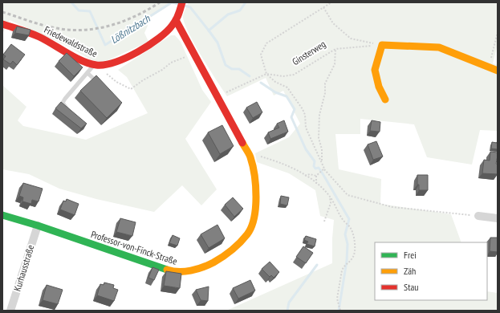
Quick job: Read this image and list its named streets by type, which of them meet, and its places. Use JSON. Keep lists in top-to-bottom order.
{
  "streets": {
    "street": ["Friedewaldstraße", "Professor-von-Finck-Straße", "Kurhausstraße"],
    "path": ["Ginsterweg"]
  },
  "crossings": [
    ["Friedewaldstraße", "Professor-von-Finck-Straße"],
    ["Professor-von-Finck-Straße", "Kurhausstraße"]
  ],
  "water": ["Lößnitzbach"],
  "legend": ["Frei", "Zäh", "Stau"]
}
